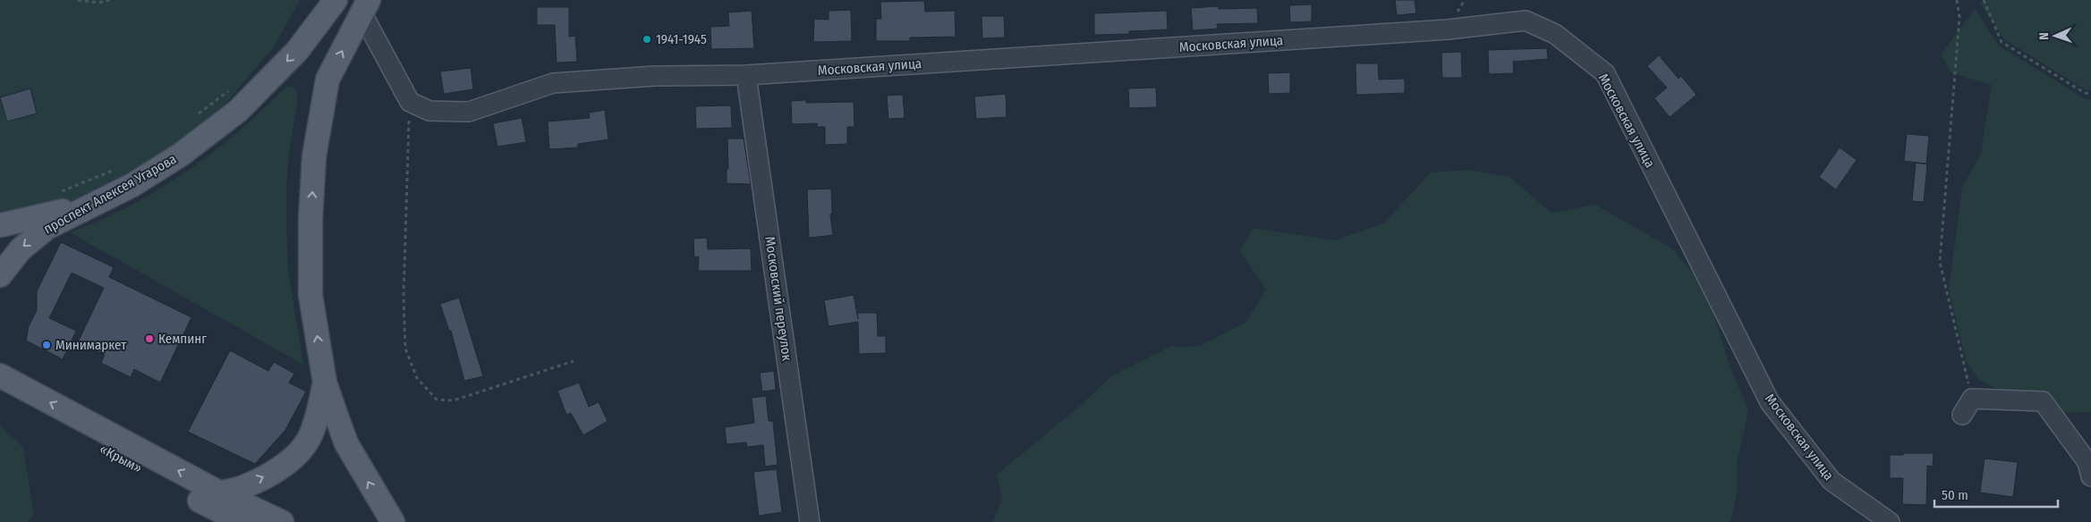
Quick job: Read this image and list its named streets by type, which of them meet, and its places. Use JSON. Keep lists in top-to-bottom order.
{
  "streets": {
    "main road": ["проспект Алексея Угарова", "«Крым»"],
    "street": ["Московская улица", "Московский переулок"]
  },
  "crossings": [
    ["Московская улица", "Московский переулок"]
  ],
  "one_way": ["проспект Алексея Угарова"],
  "places": ["1941-1945", "Кемпинг", "Минимаркет"],
  "scale_bar": "50 m",
  "north": "left"
}
